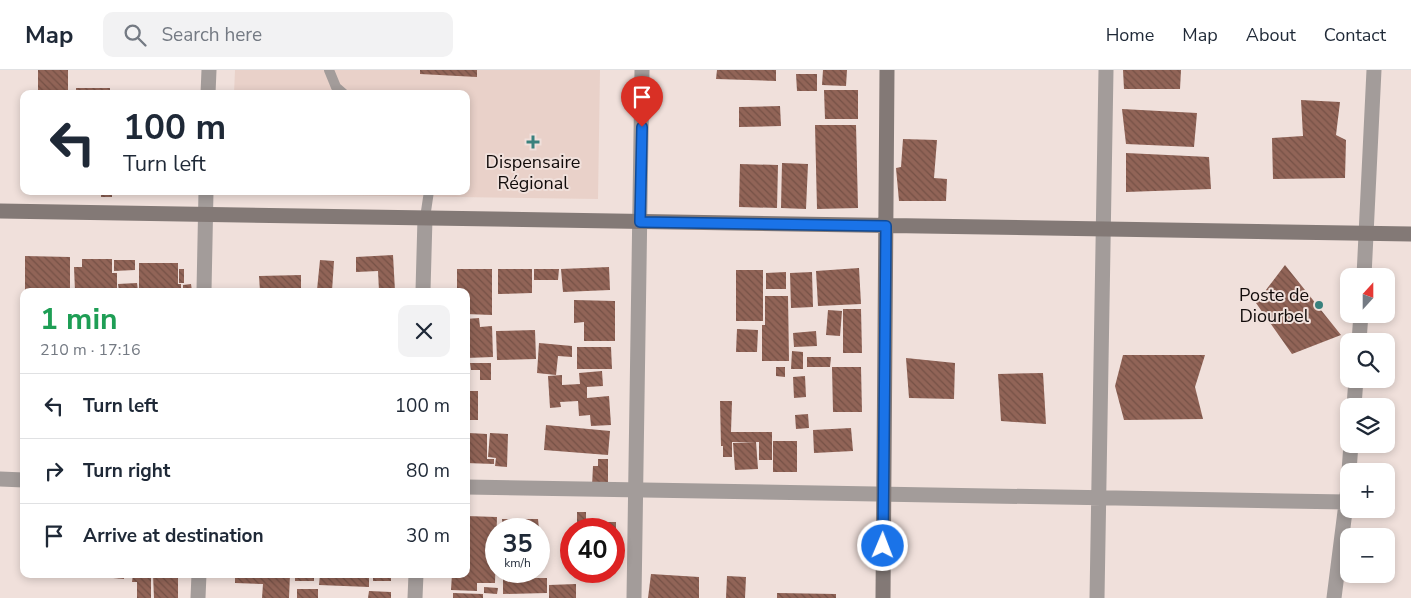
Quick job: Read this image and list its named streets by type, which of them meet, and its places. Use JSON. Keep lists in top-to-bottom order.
{
  "places": {
    "health": ["Dispensaire Régional"],
    "other": ["Poste de Diourbel"]
  },
  "north": "top",
  "page": {
    "header": "Map",
    "search": "Search here",
    "nav": [
      "Home",
      "Map",
      "About",
      "Contact"
    ],
    "turn": ["100 m", "Turn left"],
    "map_buttons": ["+", "−"],
    "heading": ["1 min", "210 m · 17:16"],
    "list": [
      {
        "name": "Turn left",
        "value": "100 m"
      },
      {
        "name": "Turn right",
        "value": "80 m"
      },
      {
        "name": "Arrive at destination",
        "value": "30 m"
      }
    ],
    "speed": "35 km/h",
    "limit": "40"
  }
}
